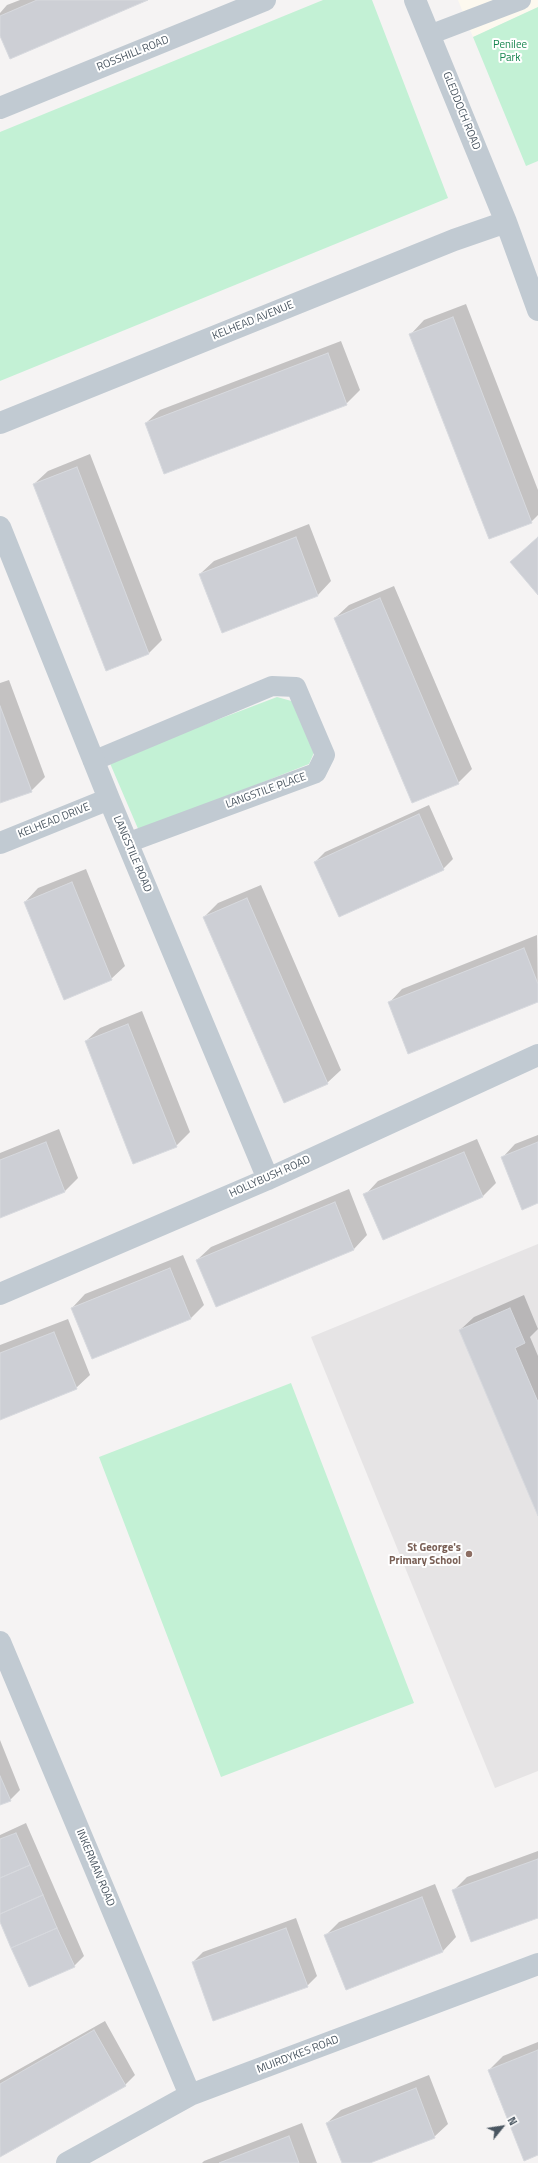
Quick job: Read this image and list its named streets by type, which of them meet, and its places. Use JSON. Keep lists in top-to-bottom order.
{
  "streets": {
    "street": [
      "ROSSHILL ROAD",
      "GLEDDOCH ROAD",
      "KELHEAD AVENUE",
      "KELHEAD DRIVE",
      "LANGSTILE ROAD",
      "HOLLYBUSH ROAD",
      "INKERMAN ROAD",
      "MUIRDYKES ROAD"
    ],
    "lane": ["LANGSTILE PLACE"]
  },
  "crossings": [
    ["GLEDDOCH ROAD", "KELHEAD AVENUE"],
    ["LANGSTILE PLACE", "LANGSTILE ROAD"],
    ["KELHEAD DRIVE", "LANGSTILE ROAD"],
    ["LANGSTILE ROAD", "HOLLYBUSH ROAD"],
    ["INKERMAN ROAD", "MUIRDYKES ROAD"]
  ],
  "parks": ["Penilee Park"],
  "places": ["St George's Primary School"],
  "north": "top right"
}
